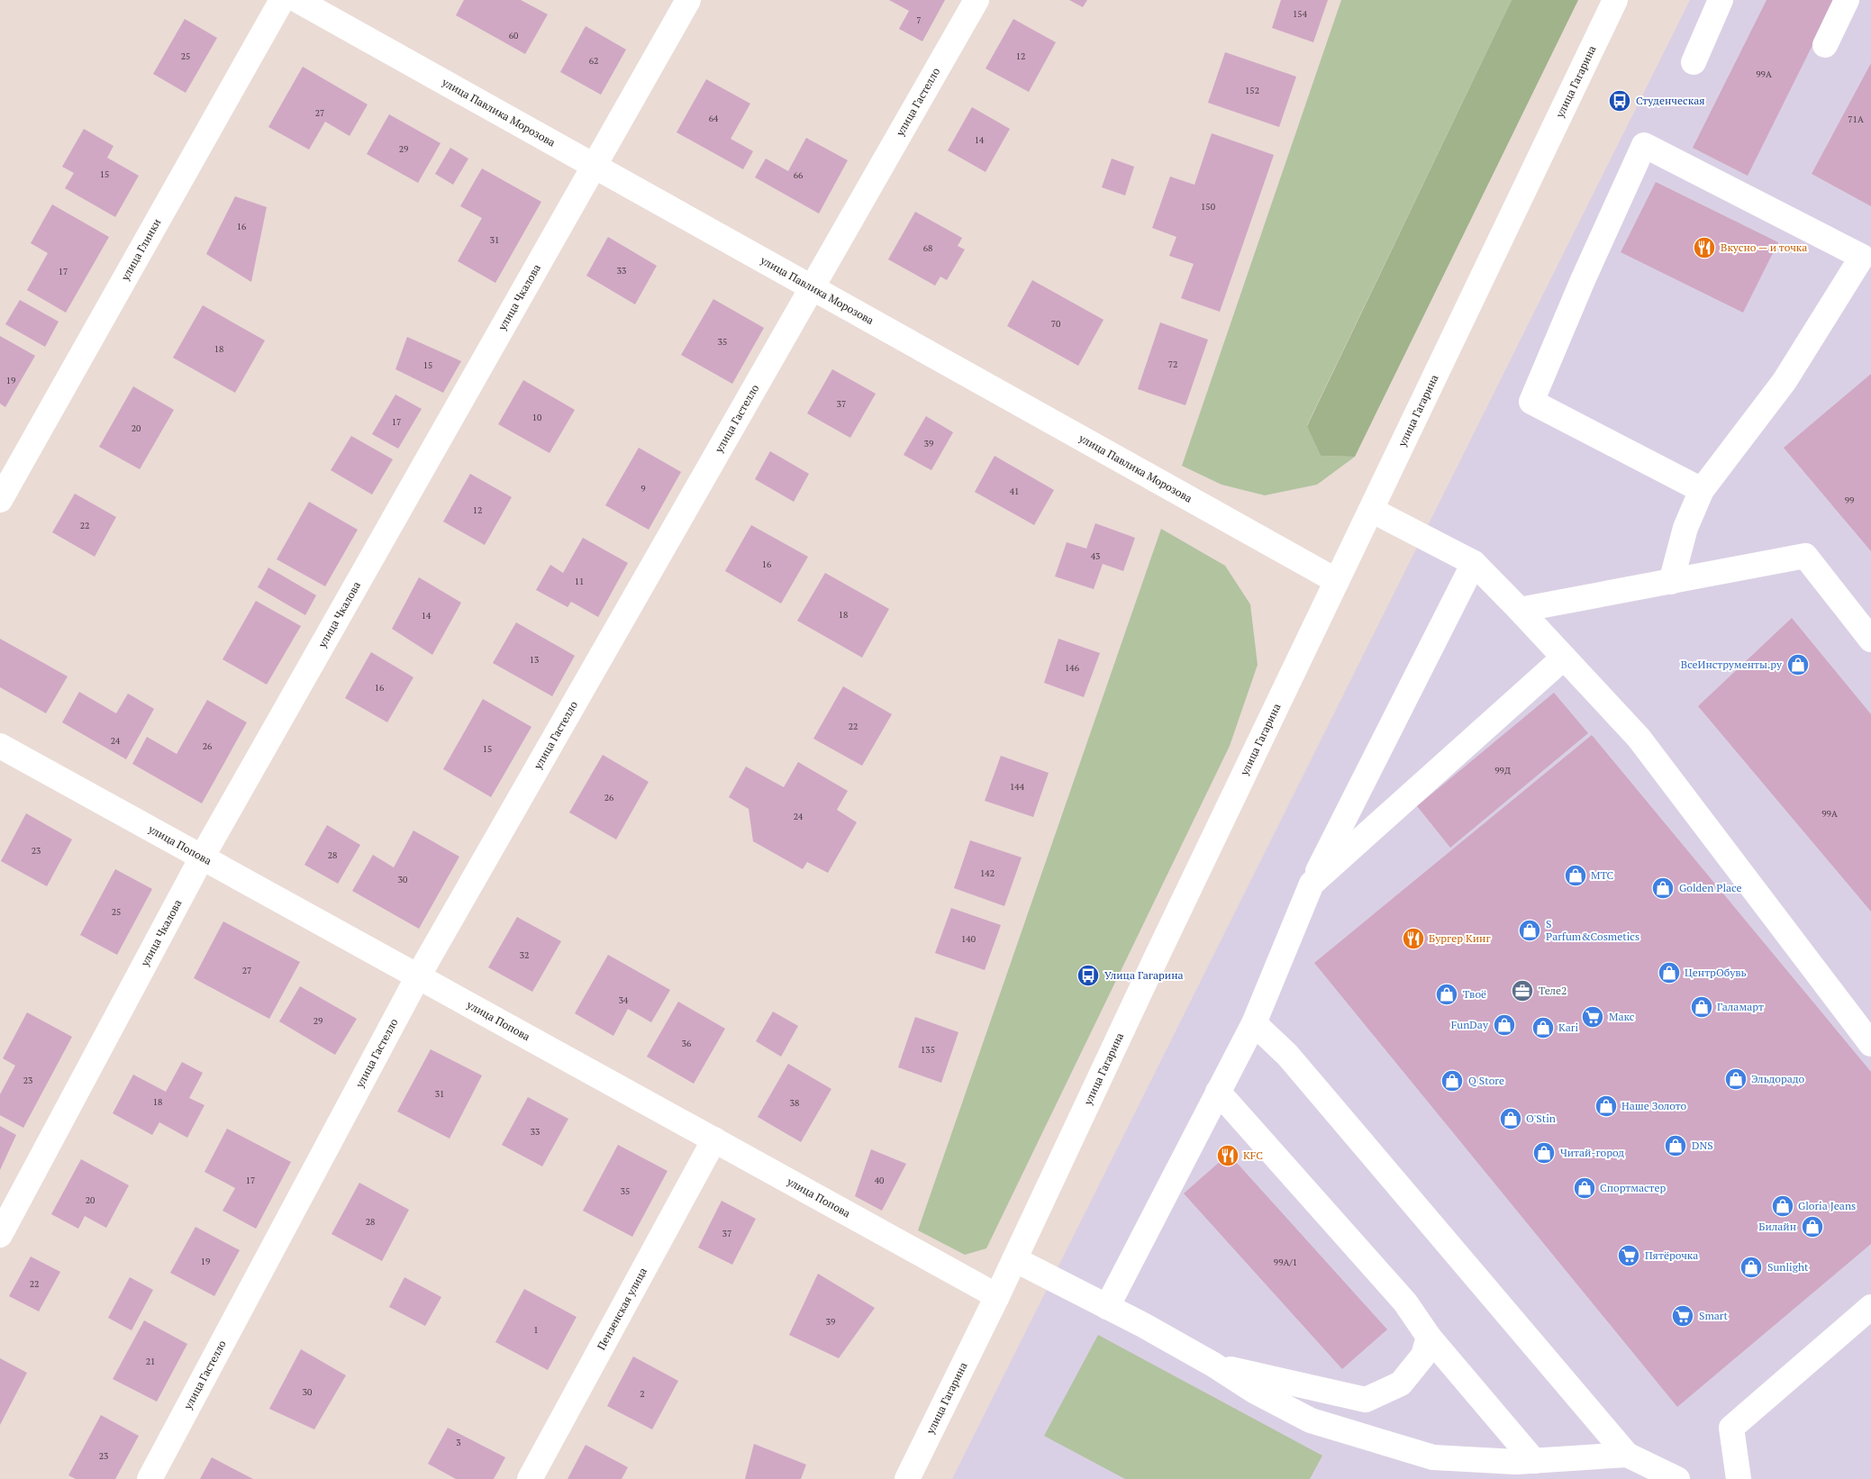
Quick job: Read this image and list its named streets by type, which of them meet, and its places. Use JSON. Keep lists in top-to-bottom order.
{
  "streets": {
    "street": [
      "улица Гагарина",
      "улица Гастелло",
      "улица Павлика Морозова",
      "улица Глинки",
      "улица Чкалова",
      "улица Попова",
      "Пензенская улица"
    ]
  },
  "crossings": [
    ["улица Гагарина", "улица Павлика Морозова"],
    ["улица Гагарина", "улица Попова"],
    ["улица Гастелло", "улица Павлика Морозова"],
    ["улица Гастелло", "улица Попова"],
    ["улица Павлика Морозова", "улица Чкалова"],
    ["улица Чкалова", "улица Попова"],
    ["улица Попова", "Пензенская улица"]
  ],
  "places": {
    "bus stop": ["Студенческая", "Улица Гагарина"],
    "restaurant": ["Вкусно — и точка", "Бургер Кинг", "KFC"],
    "shop": [
      "ВсеИнструменты.ру",
      "МТС",
      "Golden Place",
      "S Parfum&Cosmetics",
      "ЦентрОбувь",
      "Твоё",
      "Галамарт",
      "FunDay",
      "Kari",
      "Эльдорадо",
      "Q Store",
      "Наше Золото",
      "O'Stin",
      "DNS",
      "Читай-город",
      "Спортмастер",
      "Gloria Jeans",
      "Билайн",
      "Sunlight"
    ],
    "office": ["Теле2"],
    "supermarket": ["Макс", "Пятёрочка", "Smart"]
  },
  "house_numbers": [
    "154",
    "7",
    "60",
    "25",
    "12",
    "62",
    "99А",
    "152",
    "27",
    "64",
    "71А",
    "14",
    "29",
    "15",
    "66",
    "150",
    "16",
    "31",
    "68",
    "33",
    "17",
    "70",
    "35",
    "18",
    "72",
    "15",
    "19",
    "37",
    "10",
    "17",
    "20",
    "39",
    "9",
    "41",
    "99",
    "12",
    "22",
    "43",
    "16",
    "11",
    "18",
    "14",
    "13",
    "146",
    "16",
    "22",
    "24",
    "26",
    "15",
    "99Д",
    "144",
    "26",
    "99А",
    "24",
    "23",
    "28",
    "142",
    "30",
    "25",
    "140",
    "32",
    "27",
    "34",
    "29",
    "36",
    "135",
    "23",
    "31",
    "18",
    "38",
    "33",
    "17",
    "40",
    "35",
    "20",
    "28",
    "37",
    "19",
    "99А/1",
    "22",
    "39",
    "1",
    "21",
    "30",
    "2",
    "3",
    "23"
  ]
}
